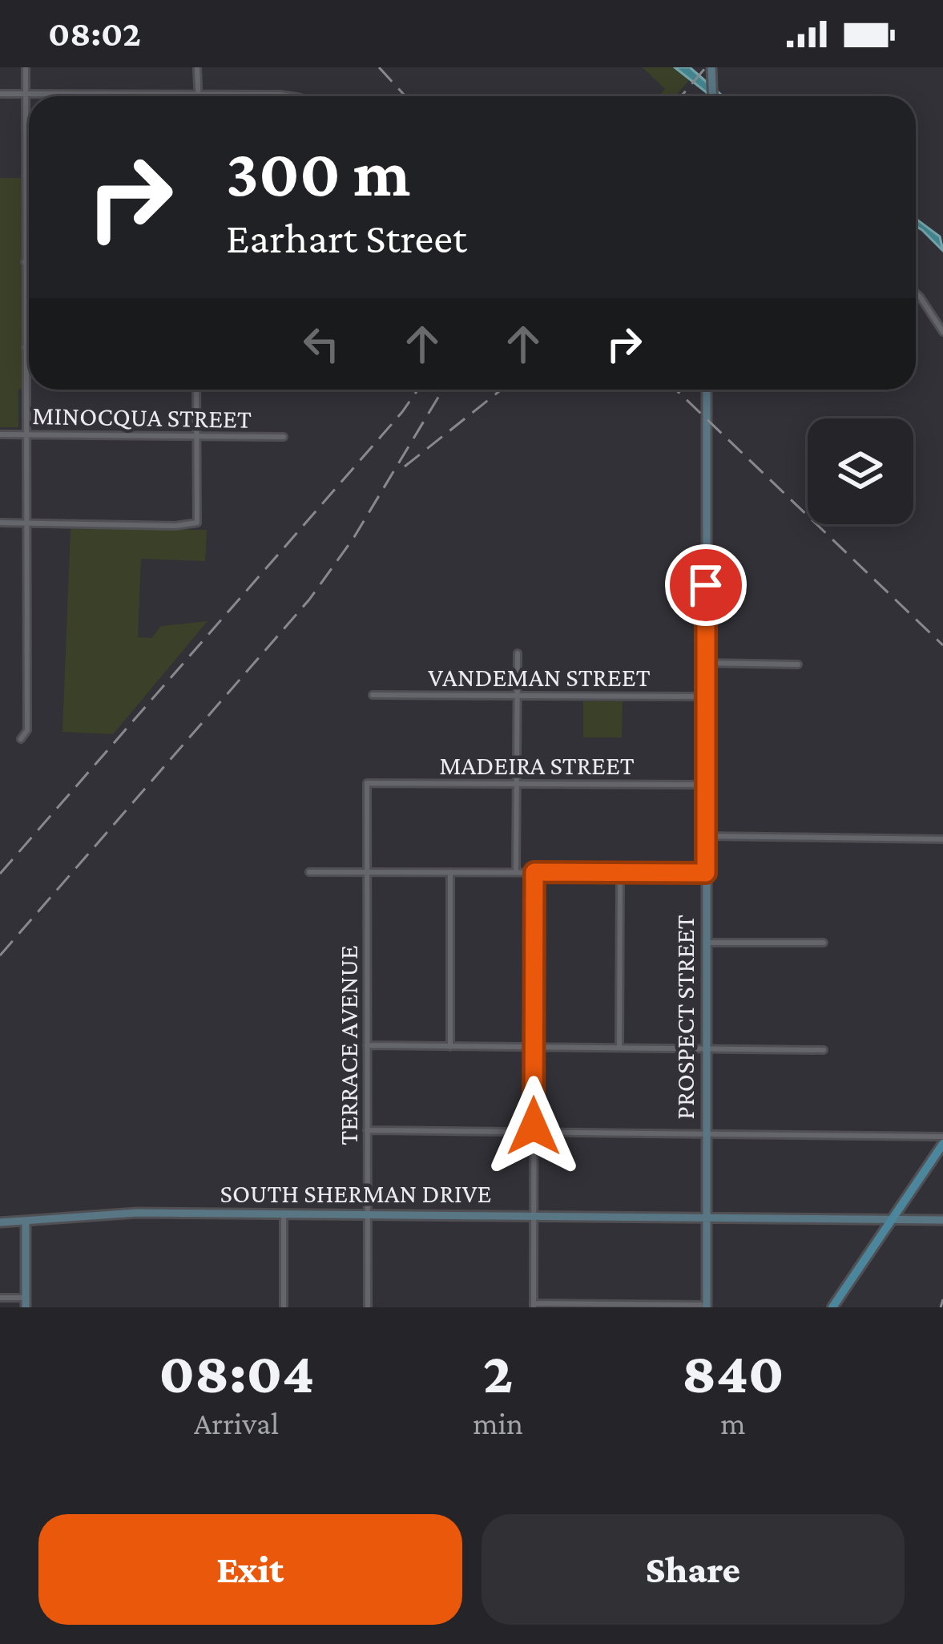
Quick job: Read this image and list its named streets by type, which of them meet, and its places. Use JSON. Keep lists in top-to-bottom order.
{
  "streets": {
    "main road": ["PROSPECT STREET", "SOUTH SHERMAN DRIVE"],
    "street": [
      "MINOCQUA STREET",
      "VANDEMAN STREET",
      "MADEIRA STREET",
      "TERRACE AVENUE"
    ]
  },
  "crossings": [
    ["VANDEMAN STREET", "PROSPECT STREET"],
    ["MADEIRA STREET", "PROSPECT STREET"],
    ["MADEIRA STREET", "TERRACE AVENUE"],
    ["PROSPECT STREET", "SOUTH SHERMAN DRIVE"],
    ["TERRACE AVENUE", "SOUTH SHERMAN DRIVE"]
  ],
  "page": {
    "status": "08:02",
    "turn": ["300 m", "Earhart Street"],
    "eta": [
      "08:04",
      "Arrival",
      "2",
      "min",
      "840",
      "m"
    ],
    "buttons": ["Exit", "Share"]
  }
}
